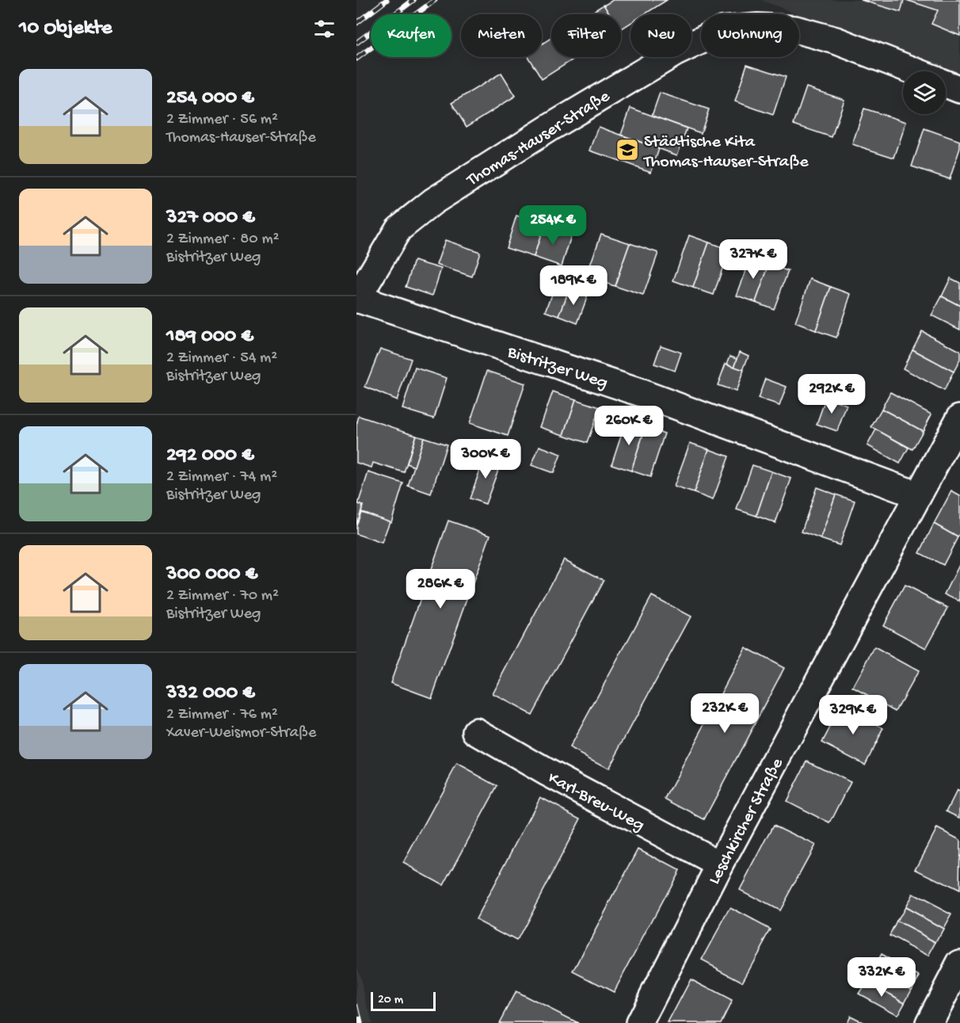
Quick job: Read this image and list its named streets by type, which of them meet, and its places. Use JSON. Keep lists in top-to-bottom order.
{
  "streets": {
    "street": [
      "Thomas-Hauser-Straße",
      "Bistritzer Weg",
      "Karl-Breu-Weg",
      "Leschkircher Straße"
    ]
  },
  "crossings": [
    ["Thomas-Hauser-Straße", "Bistritzer Weg"],
    ["Bistritzer Weg", "Leschkircher Straße"],
    ["Karl-Breu-Weg", "Leschkircher Straße"]
  ],
  "places": {
    "school or university": ["Städtische Kita Thomas-Hauser-Straße"]
  },
  "scale_bar": "20 m",
  "page": {
    "heading": "10 Objekte",
    "chip": [
      "Kaufen",
      "Mieten",
      "Filter",
      "Neu",
      "Wohnung"
    ],
    "list": [
      {
        "name": "254 000 €",
        "note": "2 Zimmer · 56 m² · Thomas-Hauser-Straße"
      },
      {
        "name": "327 000 €",
        "note": "2 Zimmer · 80 m² · Bistritzer Weg"
      },
      {
        "name": "189 000 €",
        "note": "2 Zimmer · 54 m² · Bistritzer Weg"
      },
      {
        "name": "292 000 €",
        "note": "2 Zimmer · 74 m² · Bistritzer Weg"
      },
      {
        "name": "300 000 €",
        "note": "2 Zimmer · 70 m² · Bistritzer Weg"
      },
      {
        "name": "332 000 €",
        "note": "2 Zimmer · 76 m² · Xaver-Weismor-Straße"
      }
    ],
    "price": [
      "254K €",
      "327K €",
      "189K €",
      "292K €",
      "260K €",
      "300K €",
      "286K €",
      "232K €",
      "329K €",
      "332K €"
    ],
    "scale": "20 m"
  }
}
